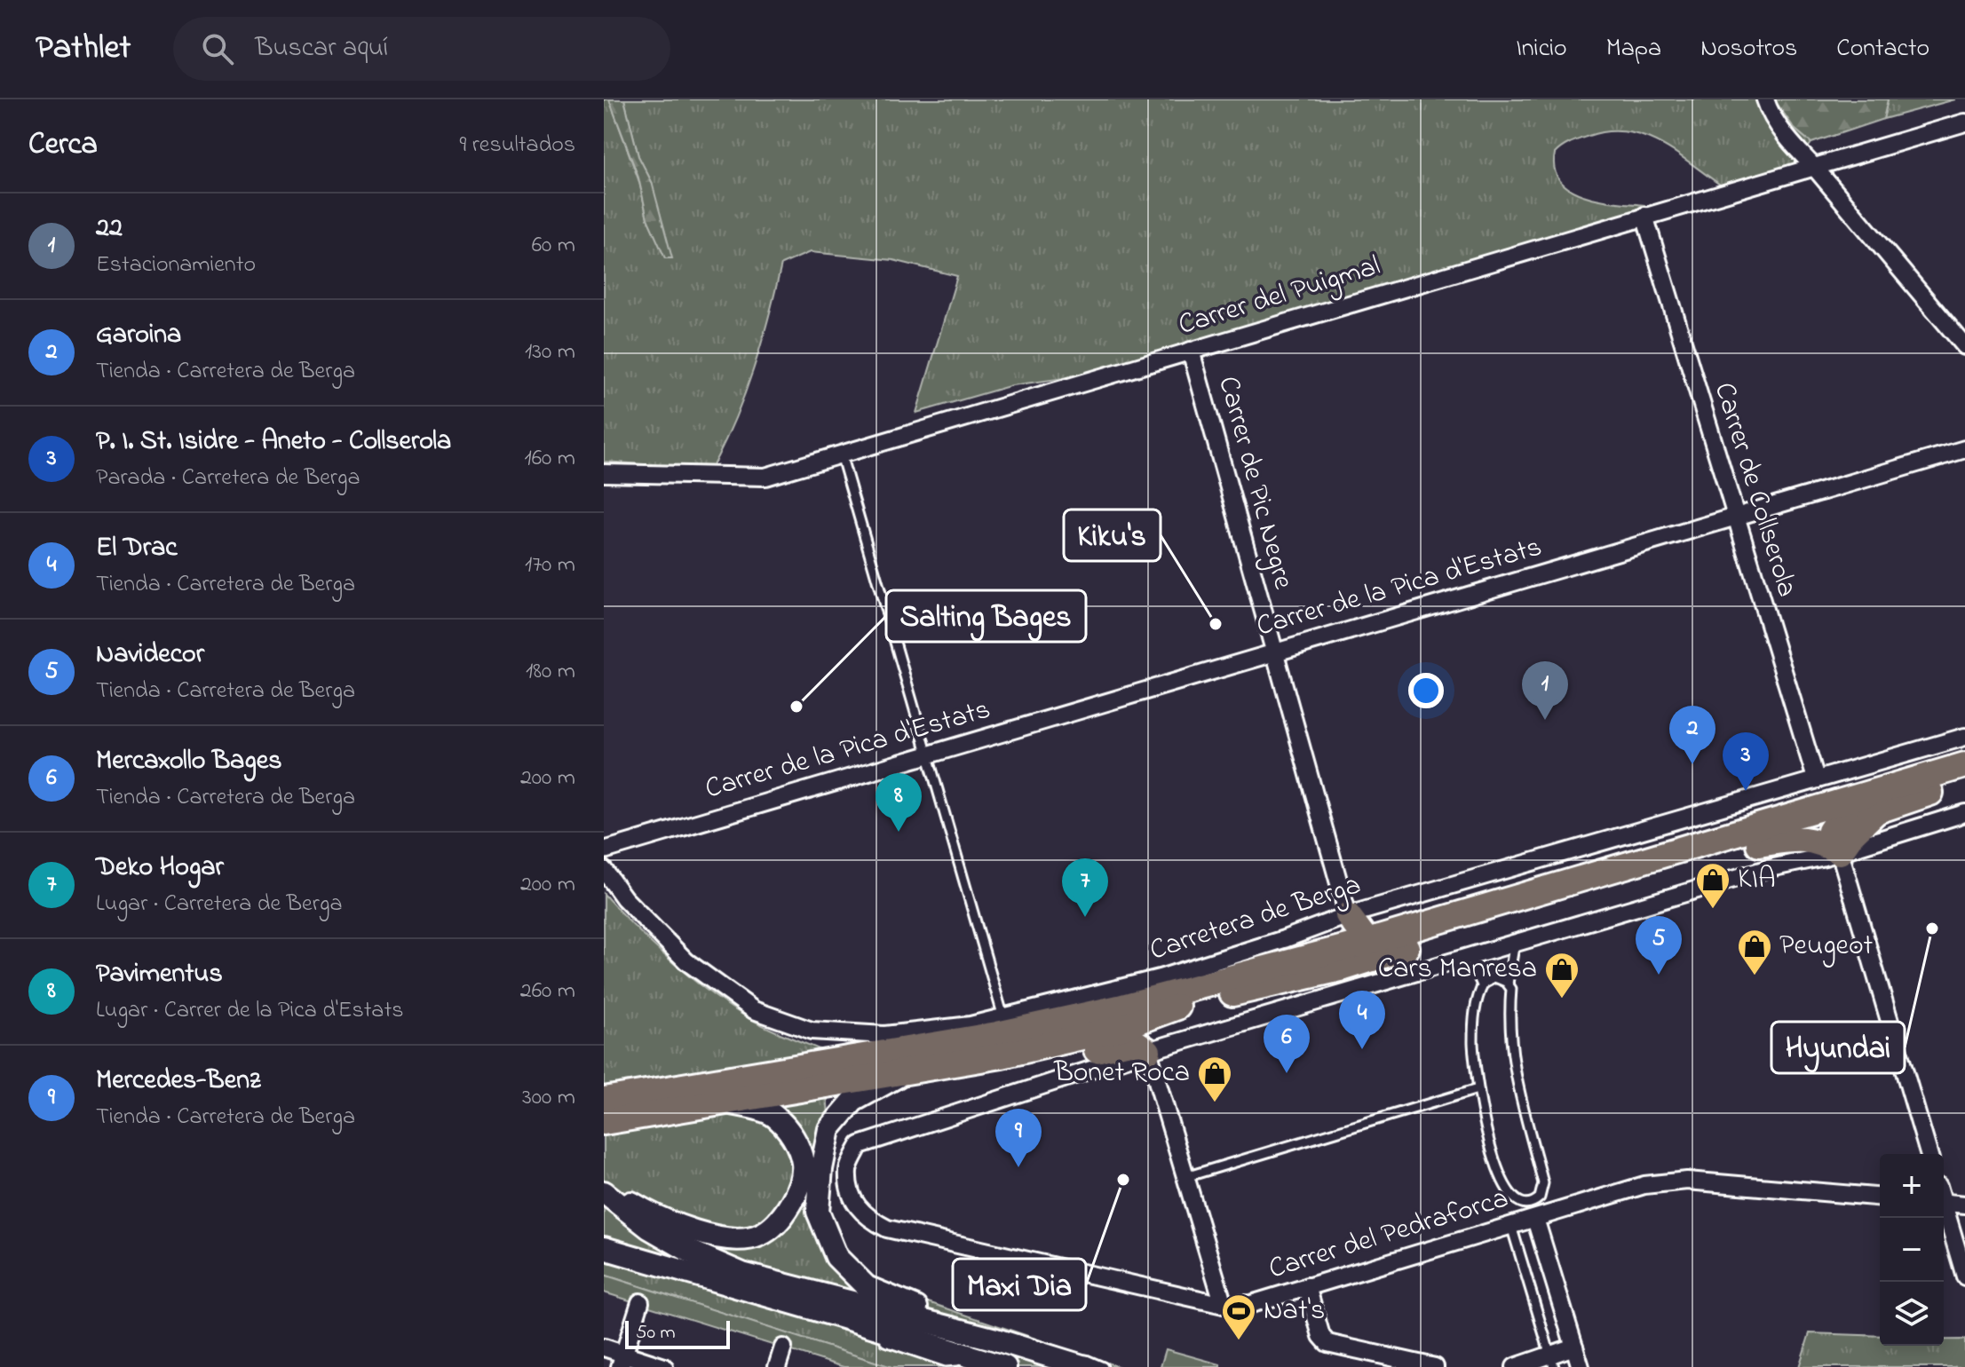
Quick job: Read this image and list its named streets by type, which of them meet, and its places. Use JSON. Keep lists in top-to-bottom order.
{
  "streets": {
    "street": [
      "Carrer del Puigmal",
      "Carrer de Pic Negre",
      "Carrer de Collserola",
      "Carrer de la Pica d'Estats",
      "Carretera de Berga",
      "Carrer del Pedraforca"
    ]
  },
  "crossings": [
    ["Carrer del Puigmal", "Carrer de Pic Negre"],
    ["Carrer del Puigmal", "Carrer de Collserola"],
    ["Carrer de Pic Negre", "Carrer de la Pica d'Estats"],
    ["Carrer de Pic Negre", "Carretera de Berga"],
    ["Carrer de Collserola", "Carrer de la Pica d'Estats"],
    ["Carrer de Collserola", "Carretera de Berga"]
  ],
  "places": {
    "other": [
      "Kiku's",
      "Salting Bages",
      "Hyundai",
      "Maxi Dia"
    ],
    "shop": [
      "KIA",
      "Peugeot",
      "Cars Manresa",
      "Bonet Roca"
    ],
    "sports": ["Nat's"]
  },
  "scale_bar": "50 m",
  "page": {
    "header": "Pathlet",
    "search": "Buscar aquí",
    "nav": [
      "Inicio",
      "Mapa",
      "Nosotros",
      "Contacto"
    ],
    "heading": ["Cerca", "9 resultados"],
    "list": [
      {
        "mark": "1",
        "name": "22",
        "note": "Estacionamiento",
        "value": "60 m"
      },
      {
        "mark": "2",
        "name": "Garoina",
        "note": "Tienda · Carretera de Berga",
        "value": "130 m"
      },
      {
        "mark": "3",
        "name": "P. I. St. Isidre - Aneto - Collserola",
        "note": "Parada · Carretera de Berga",
        "value": "160 m"
      },
      {
        "mark": "4",
        "name": "El Drac",
        "note": "Tienda · Carretera de Berga",
        "value": "170 m"
      },
      {
        "mark": "5",
        "name": "Navidecor",
        "note": "Tienda · Carretera de Berga",
        "value": "180 m"
      },
      {
        "mark": "6",
        "name": "Mercaxollo Bages",
        "note": "Tienda · Carretera de Berga",
        "value": "200 m"
      },
      {
        "mark": "7",
        "name": "Deko Hogar",
        "note": "Lugar · Carretera de Berga",
        "value": "200 m"
      },
      {
        "mark": "8",
        "name": "Pavimentus",
        "note": "Lugar · Carrer de la Pica d'Estats",
        "value": "260 m"
      },
      {
        "mark": "9",
        "name": "Mercedes-Benz",
        "note": "Tienda · Carretera de Berga",
        "value": "300 m"
      }
    ],
    "pins": [
      "1",
      "2",
      "3",
      "8",
      "7",
      "5",
      "4",
      "6",
      "9"
    ],
    "map_buttons": ["+", "−"],
    "scale": "50 m"
  }
}
